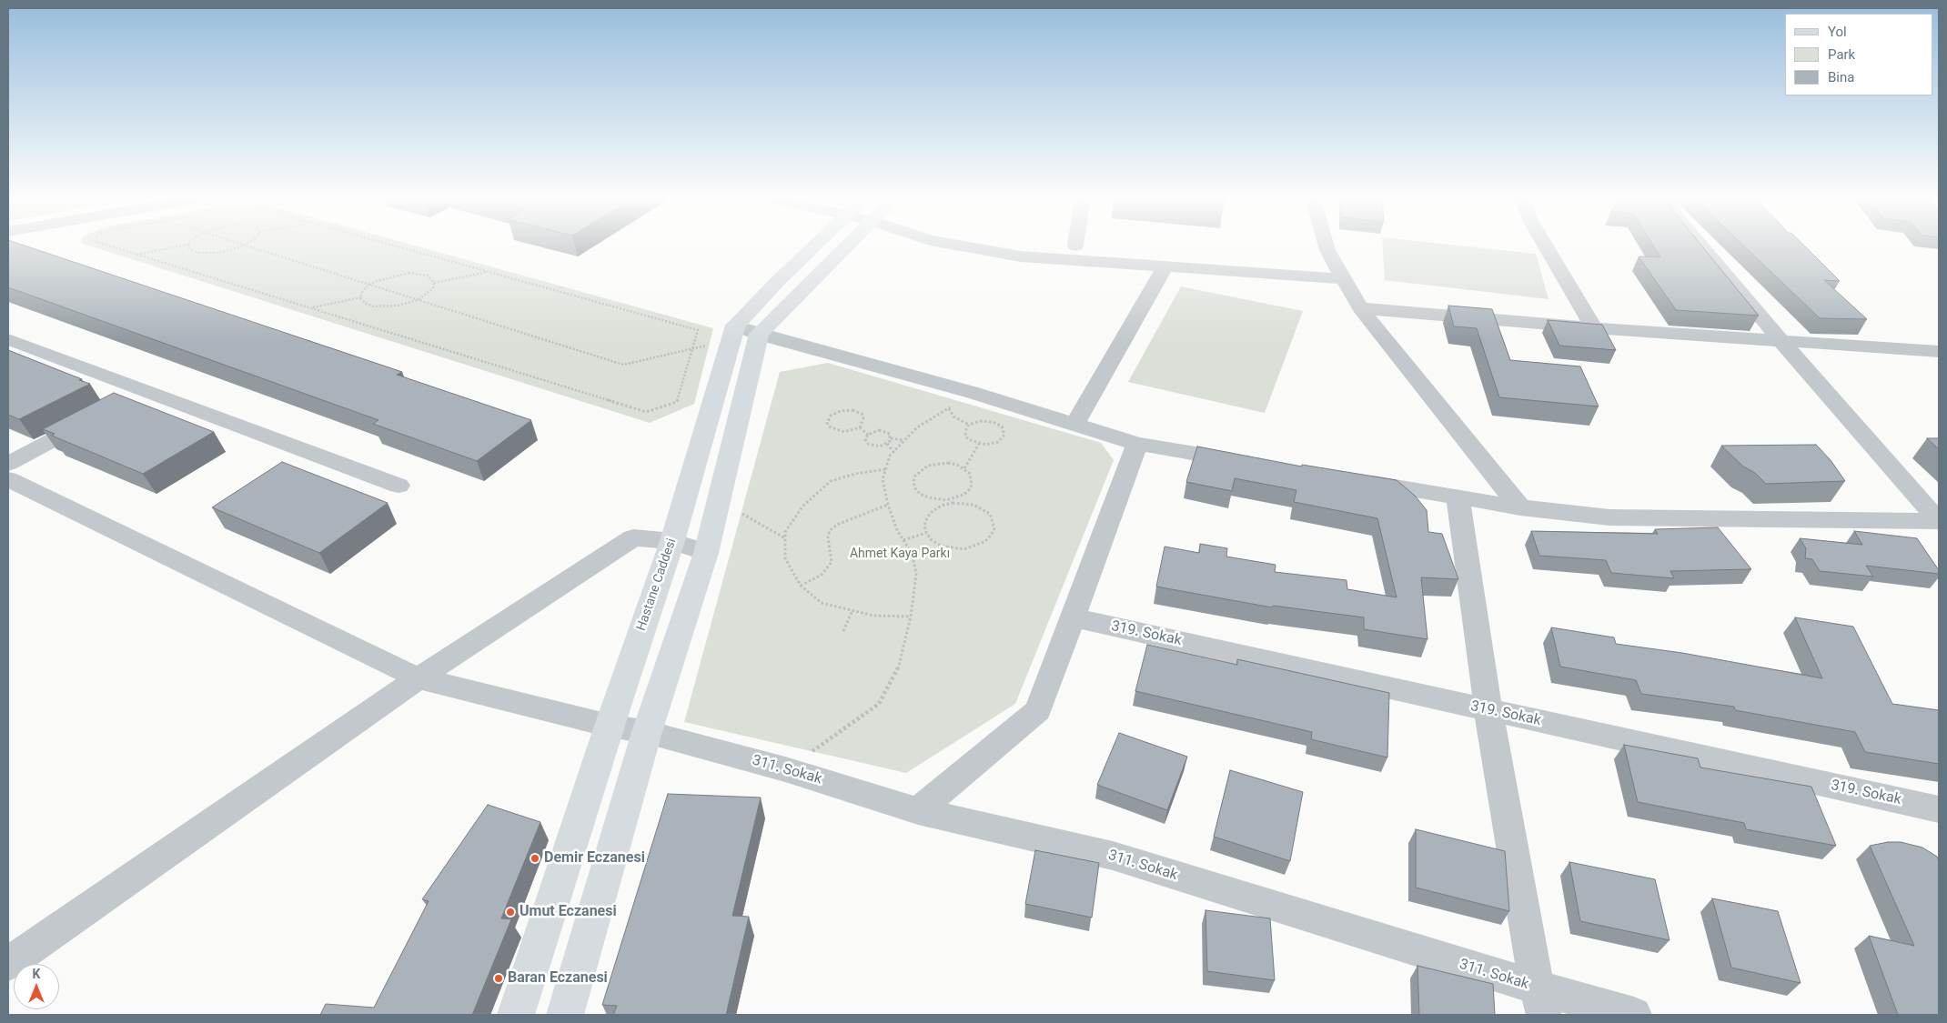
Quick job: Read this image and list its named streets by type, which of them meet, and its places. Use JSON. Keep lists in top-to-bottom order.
{
  "streets": {
    "main road": ["Hastane Caddesi"],
    "street": ["319. Sokak", "311. Sokak"]
  },
  "crossings": [
    ["Hastane Caddesi", "311. Sokak"]
  ],
  "parks": ["Ahmet Kaya Parkı"],
  "places": ["Demir Eczanesi", "Umut Eczanesi", "Baran Eczanesi"],
  "legend": ["Yol", "Park", "Bina"],
  "north": "top"
}
